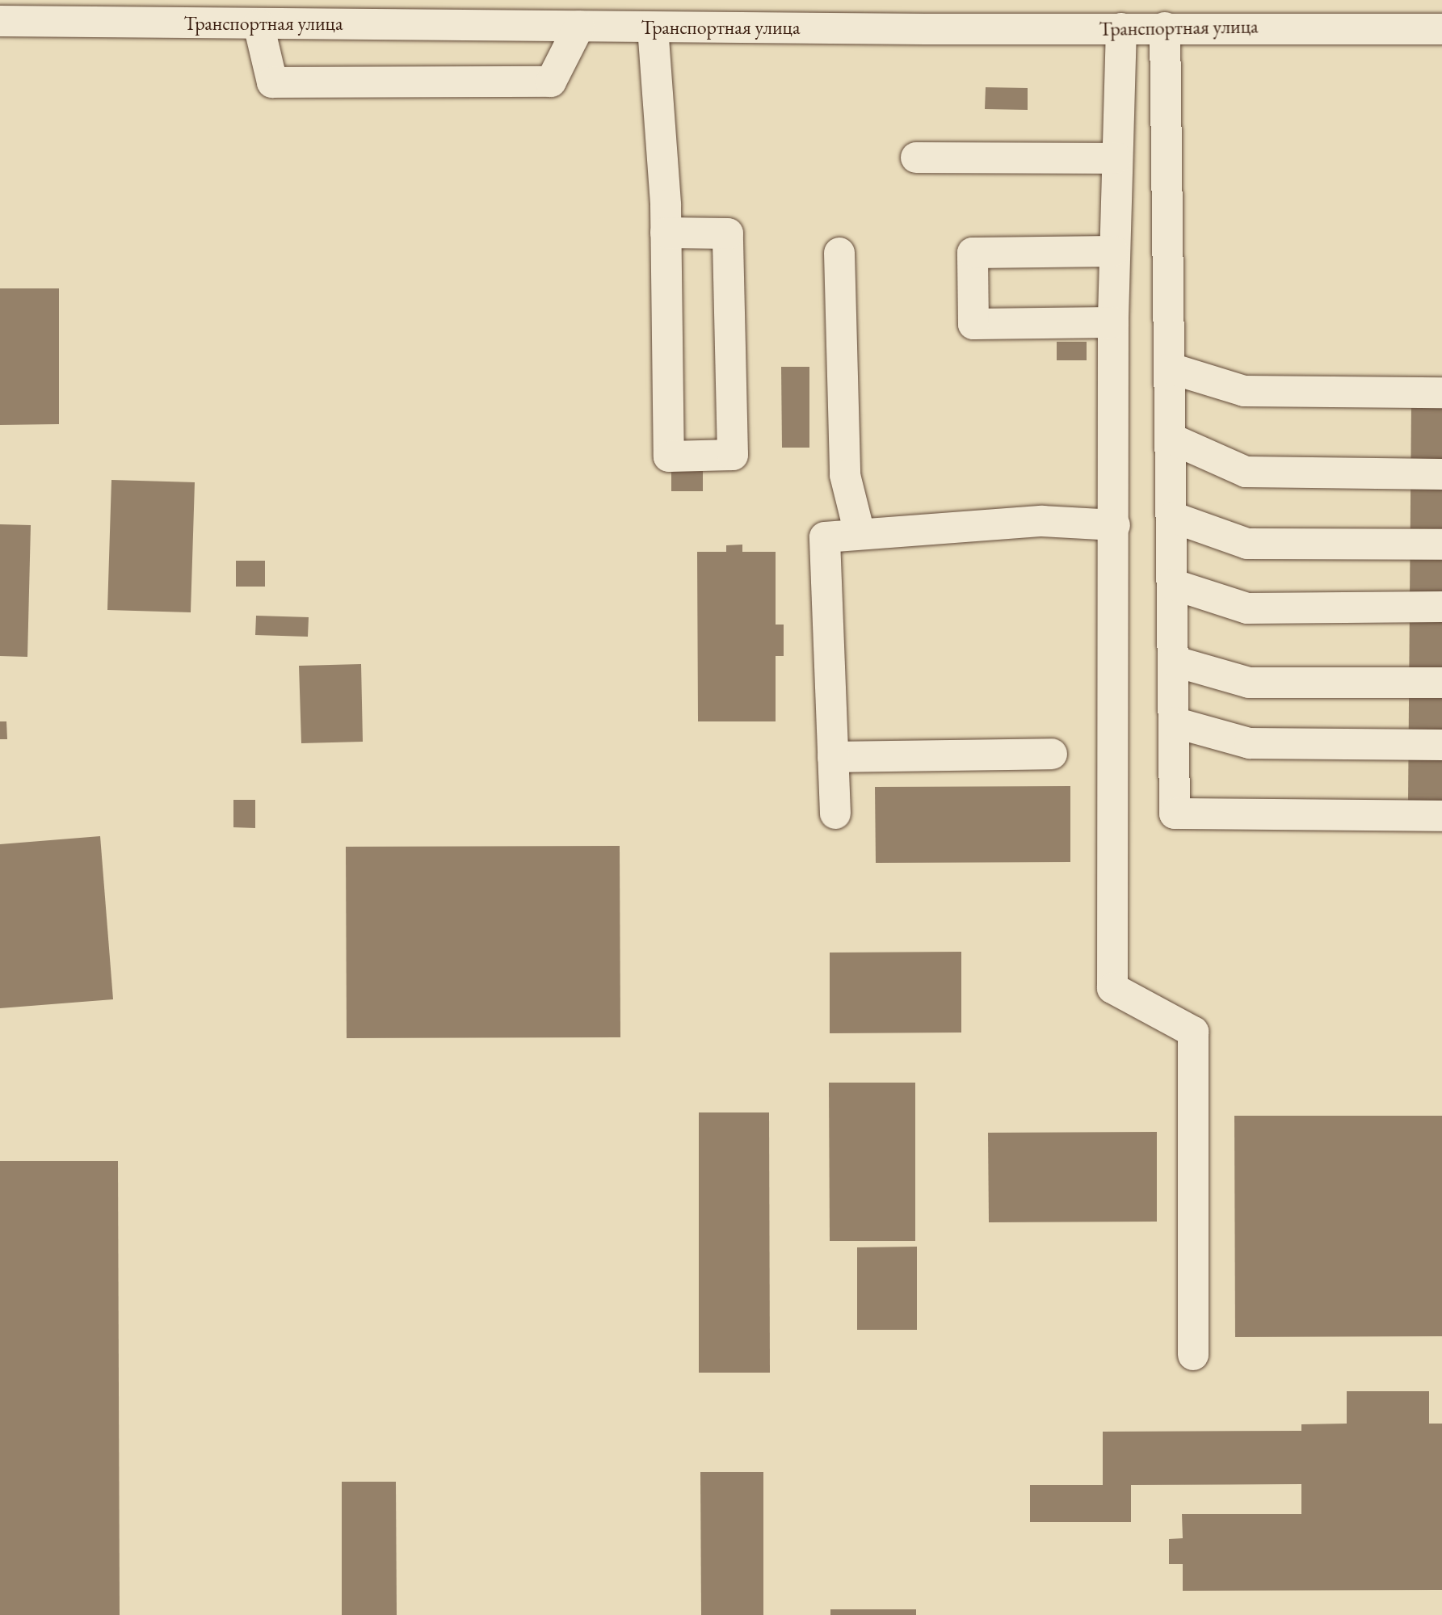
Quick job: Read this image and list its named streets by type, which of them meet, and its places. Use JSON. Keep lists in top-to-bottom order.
{
  "streets": {
    "street": ["Транспортная улица"]
  }
}
